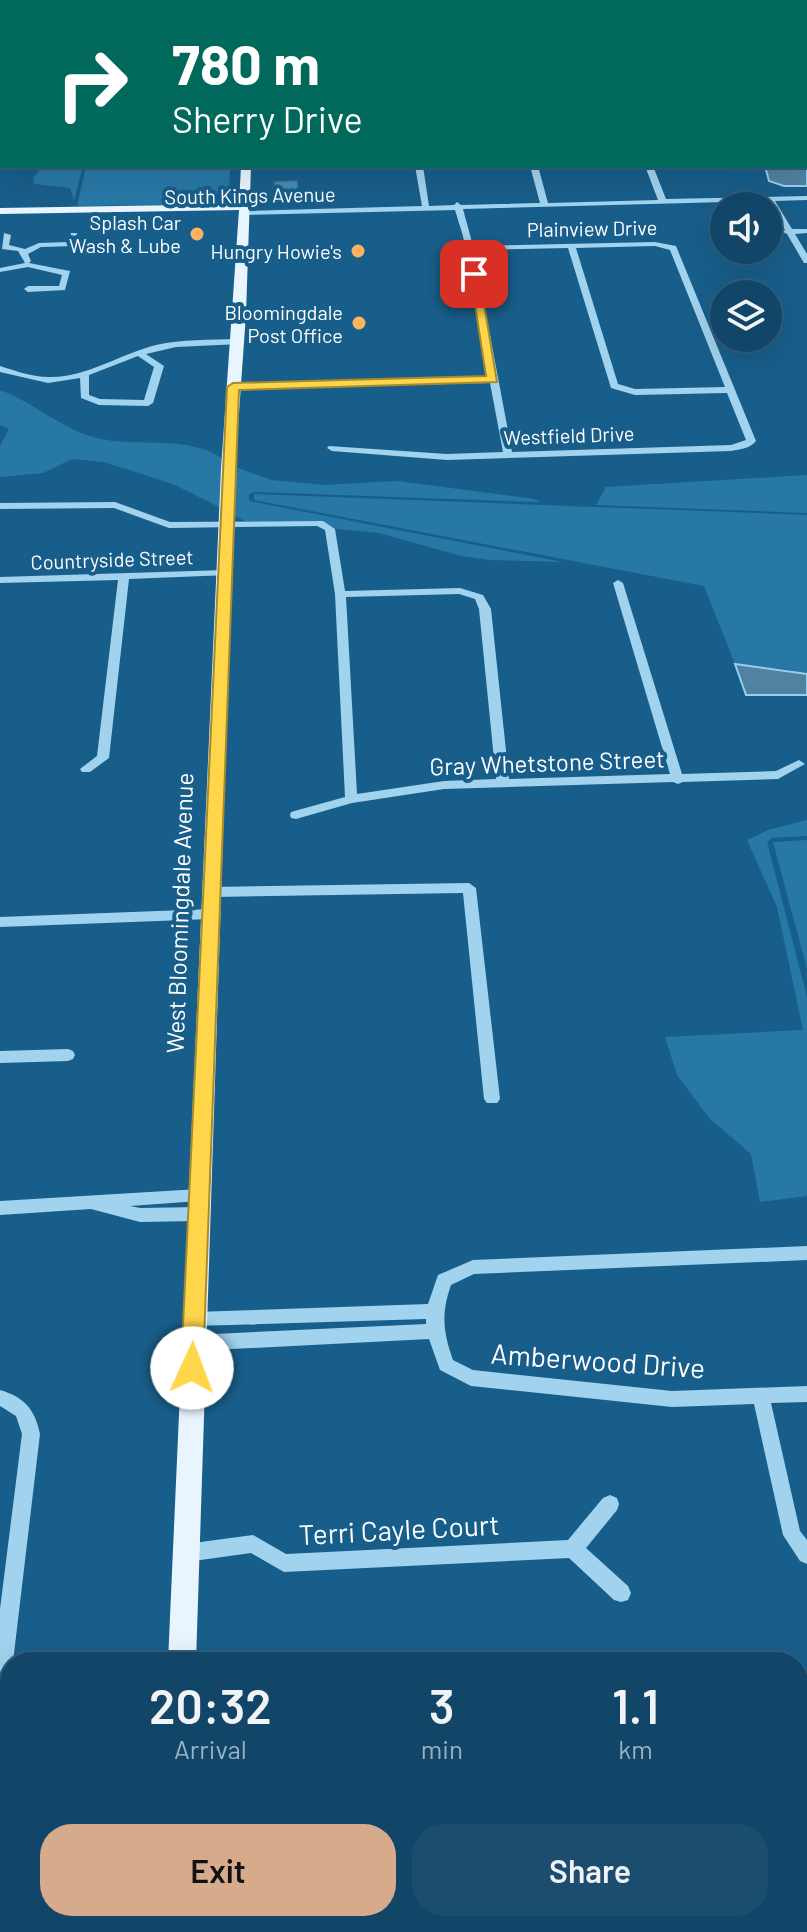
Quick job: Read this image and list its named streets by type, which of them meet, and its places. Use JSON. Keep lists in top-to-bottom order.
{
  "streets": {
    "main road": ["South Kings Avenue", "West Bloomingdale Avenue"],
    "street": [
      "Plainview Drive",
      "Westfield Drive",
      "Countryside Street",
      "Gray Whetstone Street",
      "Amberwood Drive",
      "Terri Cayle Court"
    ]
  },
  "crossings": [
    ["South Kings Avenue", "West Bloomingdale Avenue"],
    ["Plainview Drive", "Westfield Drive"],
    ["Countryside Street", "West Bloomingdale Avenue"],
    ["West Bloomingdale Avenue", "Terri Cayle Court"]
  ],
  "places": ["Splash Car Wash & Lube", "Hungry Howie's", "Bloomingdale Post Office"],
  "page": {
    "turn": ["780 m", "Sherry Drive"],
    "eta": [
      "20:32",
      "Arrival",
      "3",
      "min",
      "1.1",
      "km"
    ],
    "buttons": ["Exit", "Share"]
  }
}
